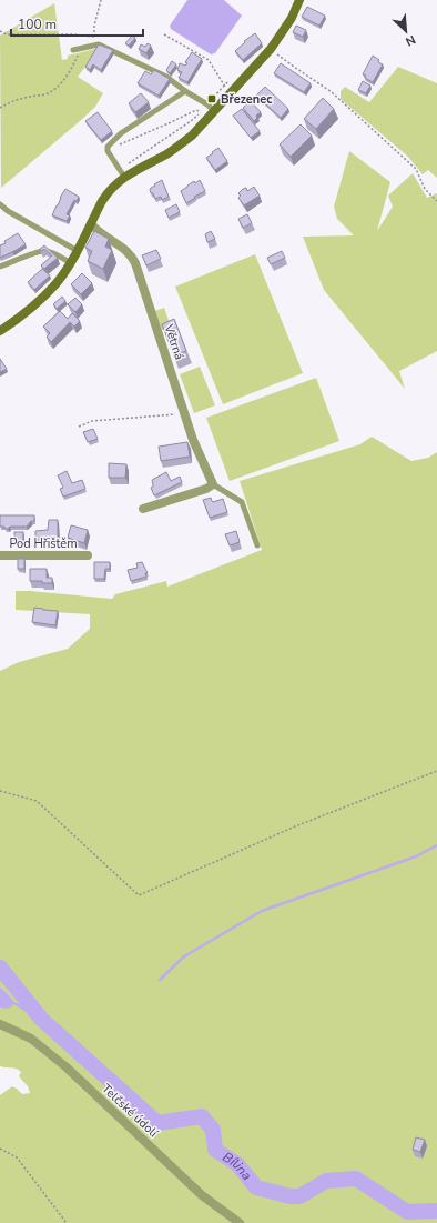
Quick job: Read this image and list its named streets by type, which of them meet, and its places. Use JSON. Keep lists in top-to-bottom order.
{
  "streets": {
    "street": ["Větrná", "Pod Hřištěm", "Telčské údolí"]
  },
  "water": ["Bílina"],
  "places": {
    "transit": ["Březenec"]
  },
  "scale_bar": "100 m",
  "north": "bottom right"
}
